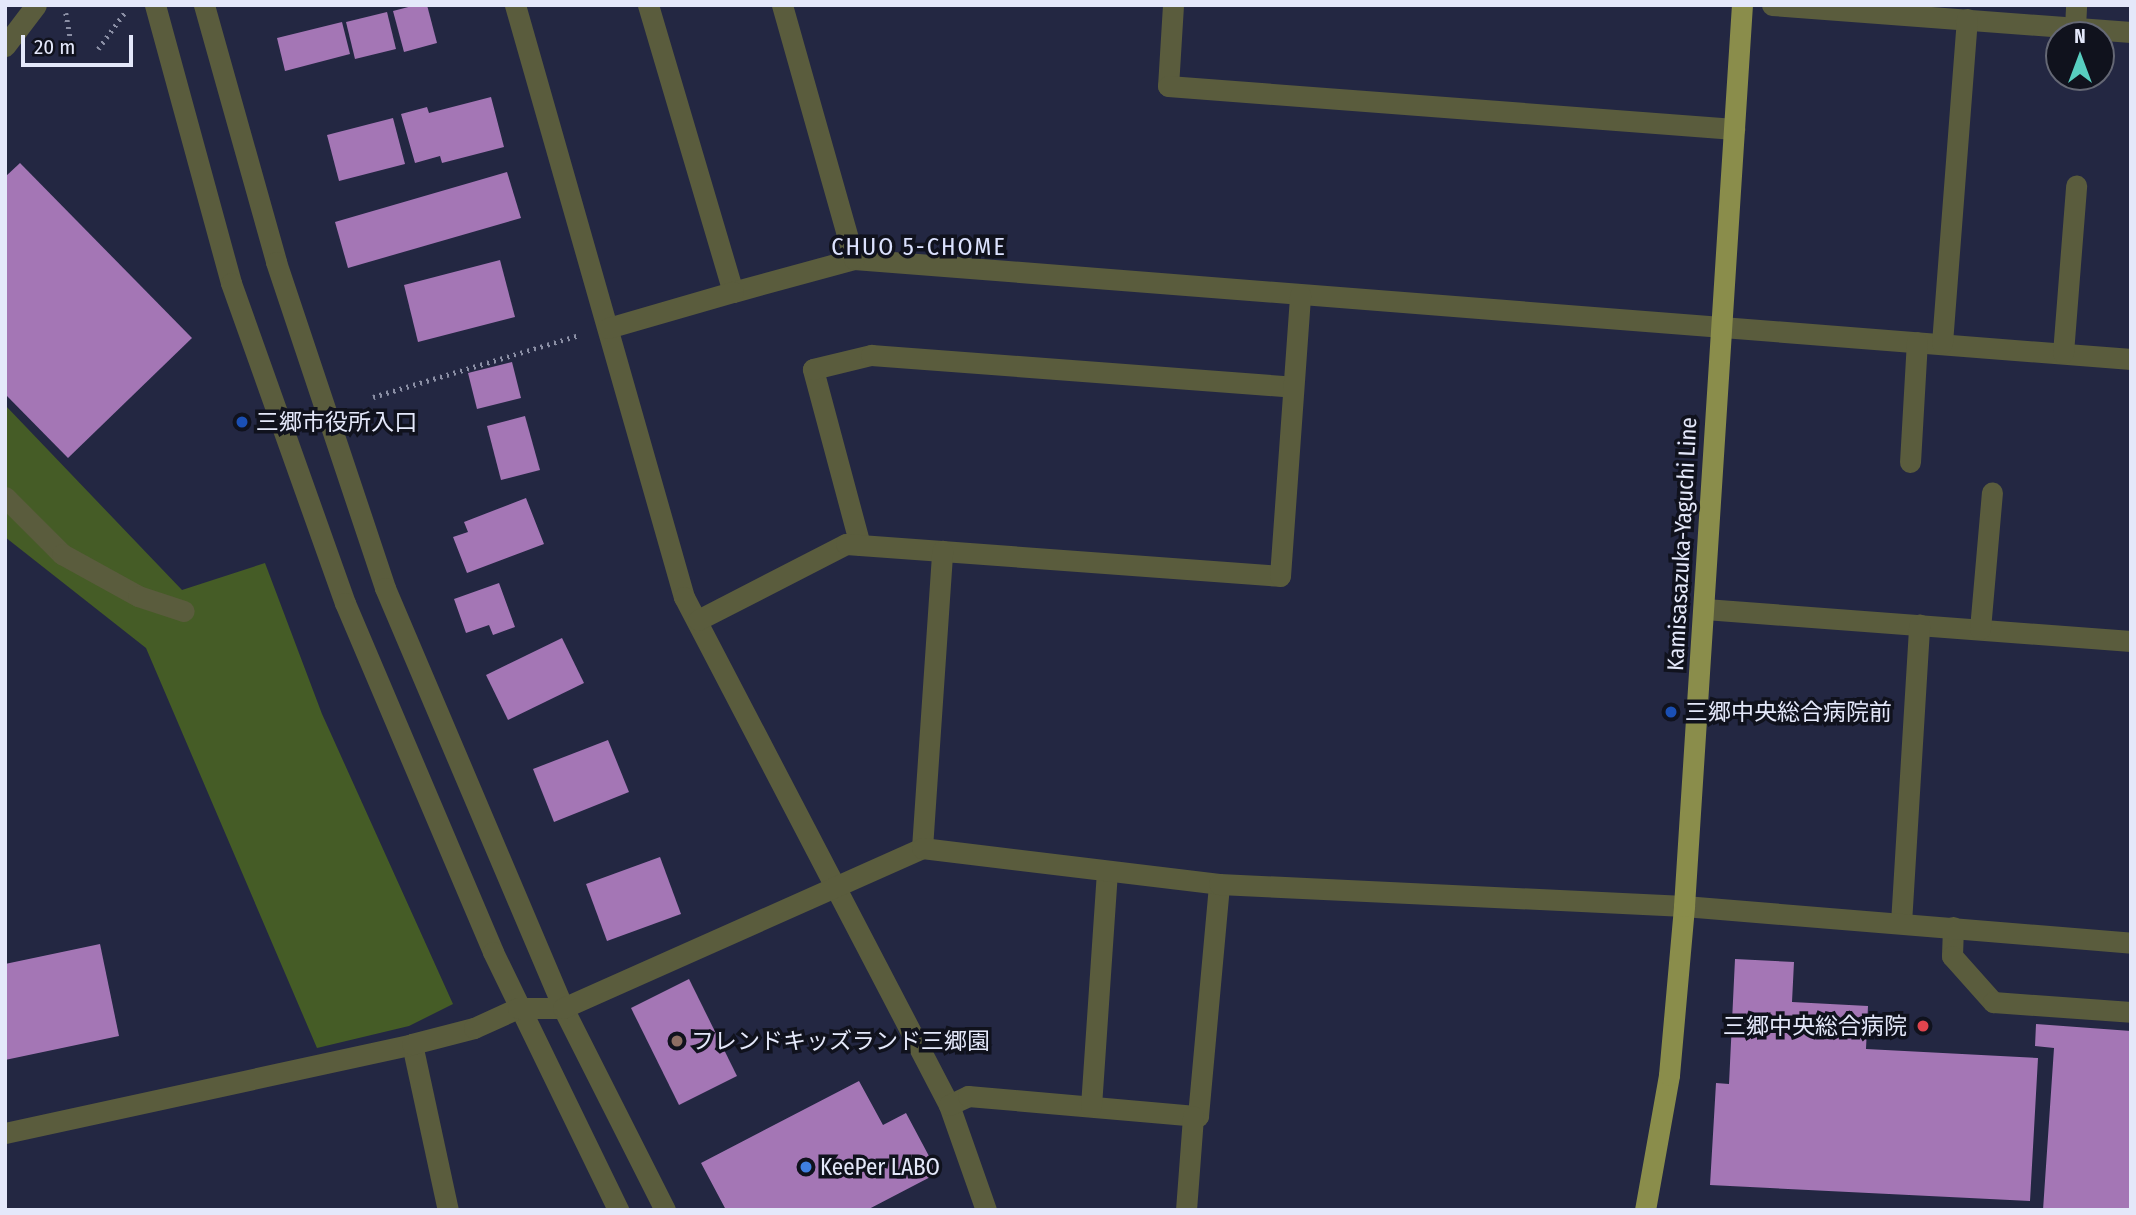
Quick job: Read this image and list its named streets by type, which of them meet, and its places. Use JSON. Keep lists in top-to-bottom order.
{
  "streets": {
    "main road": ["Kamisasazuka-Yaguchi Line"]
  },
  "districts": ["CHUO 5-CHOME"],
  "places": [
    "三郷市役所入口",
    "三郷中央総合病院前",
    "三郷中央総合病院",
    "フレンドキッズランド三郷園",
    "KeePer LABO"
  ],
  "scale_bar": "20 m",
  "north": "top"
}
